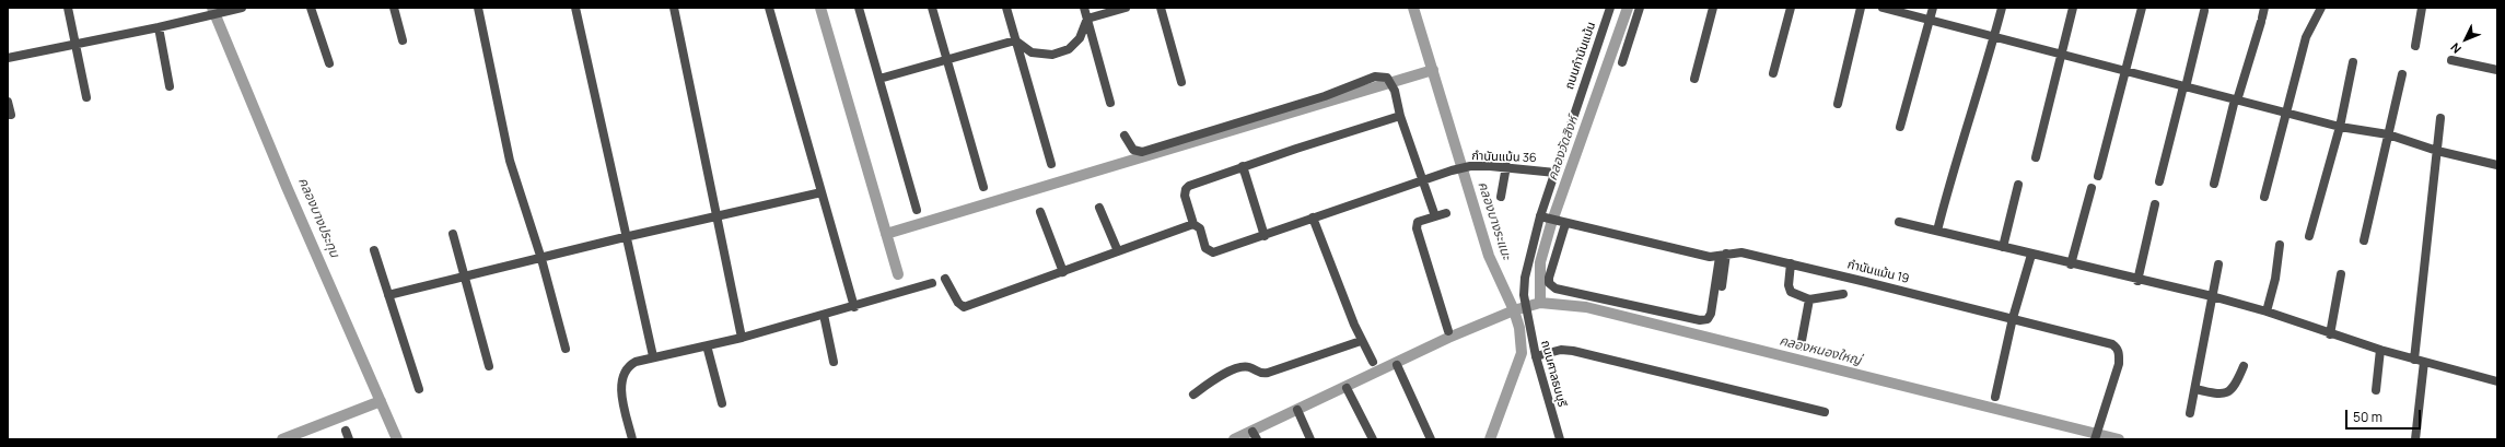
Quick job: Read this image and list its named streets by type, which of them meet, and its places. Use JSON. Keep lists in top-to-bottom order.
{
  "streets": {
    "street": [
      "ถนนกำนันแม้น",
      "กำนันแม้น 36",
      "กำนันแม้น 19",
      "ถนนศาลธนบุรี"
    ]
  },
  "crossings": [
    ["ถนนกำนันแม้น", "กำนันแม้น 36"],
    ["ถนนกำนันแม้น", "กำนันแม้น 19"],
    ["ถนนกำนันแม้น", "ถนนศาลธนบุรี"]
  ],
  "water": [
    "คลองวัดสิงห์",
    "คลองบางประทุน",
    "คลองบางระแนะ",
    "คลองหนองใหญ่"
  ],
  "scale_bar": "50 m",
  "north": "bottom left"
}
